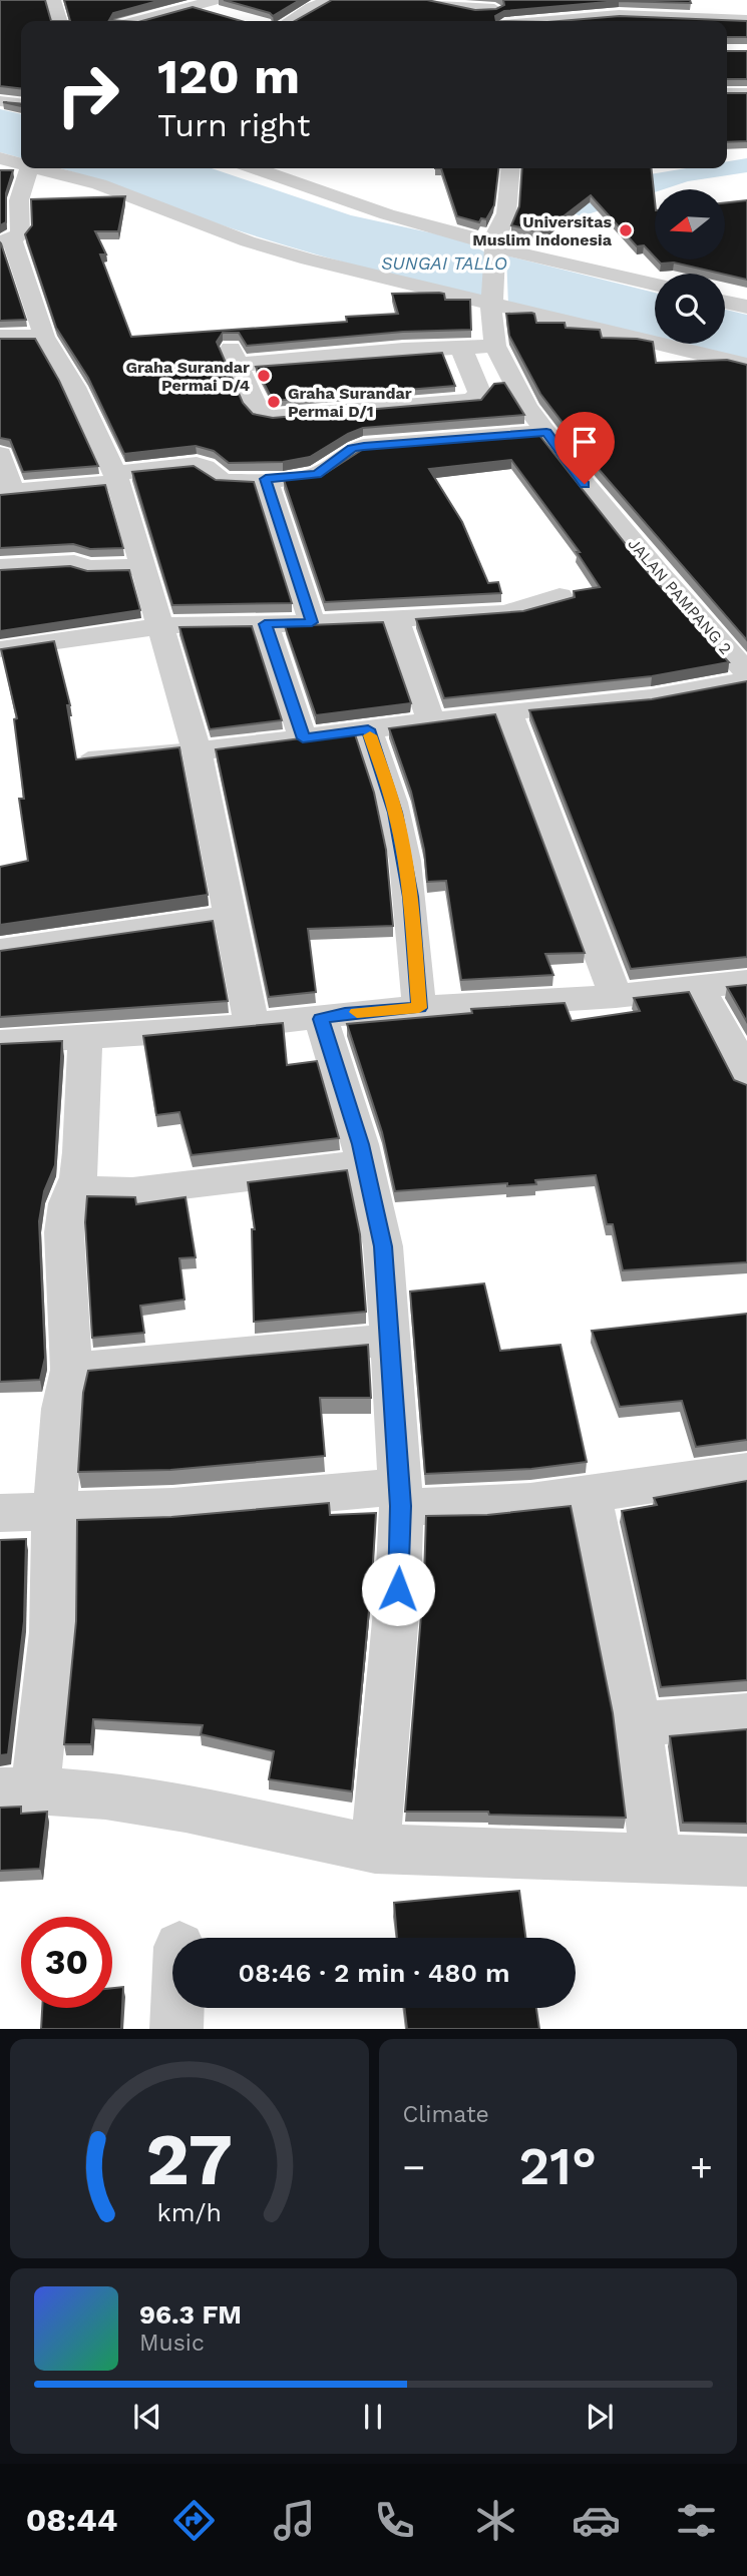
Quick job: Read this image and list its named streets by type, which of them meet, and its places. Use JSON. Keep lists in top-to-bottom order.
{
  "streets": {
    "street": ["JALAN PAMPANG 2"]
  },
  "water": ["SUNGAI TALLO"],
  "places": ["Universitas Muslim Indonesia", "Graha Surandar Permai D/4", "Graha Surandar Permai D/1"],
  "north": "left",
  "page": {
    "turn": ["120 m", "Turn right"],
    "limit": "30",
    "trip": "08:46 · 2 min · 480 m",
    "tile": "Climate",
    "heat": ["−", "21°", "+"],
    "song": ["96.3 FM", "Music"],
    "tabs": "08:44",
    "gauge": ["27", "km/h"]
  }
}
